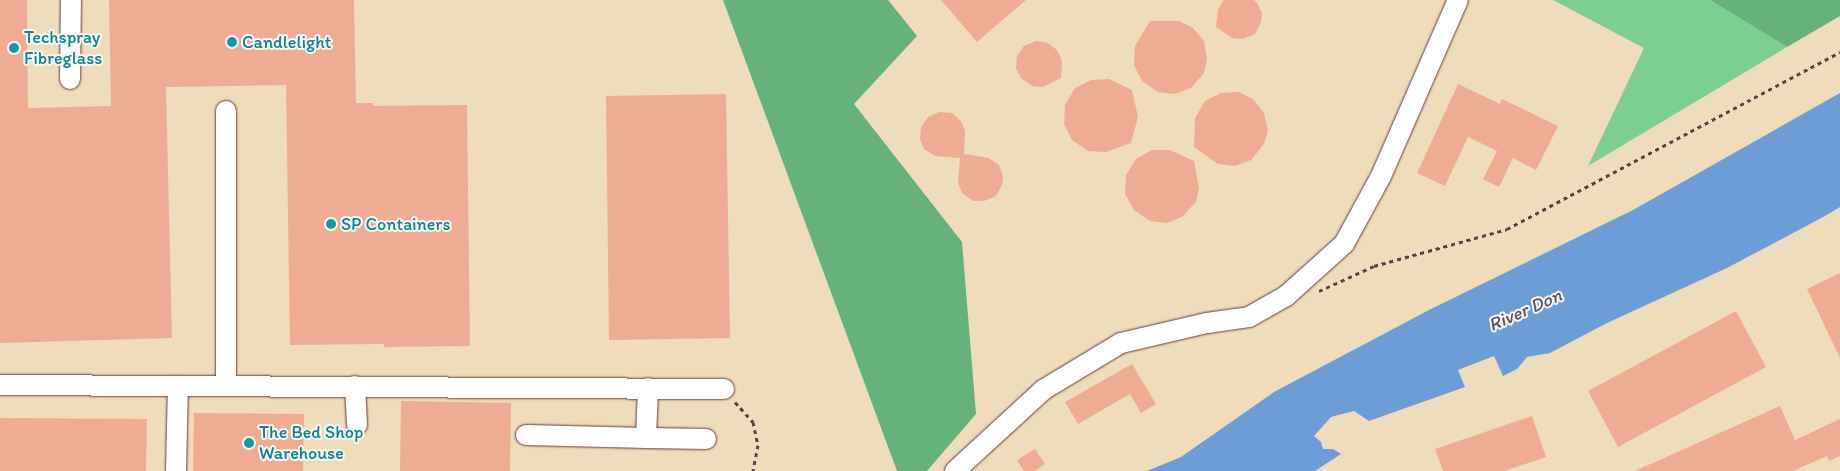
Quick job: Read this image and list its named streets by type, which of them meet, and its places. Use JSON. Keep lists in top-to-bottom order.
{
  "water": ["River Don"],
  "places": [
    "Candlelight",
    "Techspray Fibreglass",
    "SP Containers",
    "The Bed Shop Warehouse"
  ]
}
